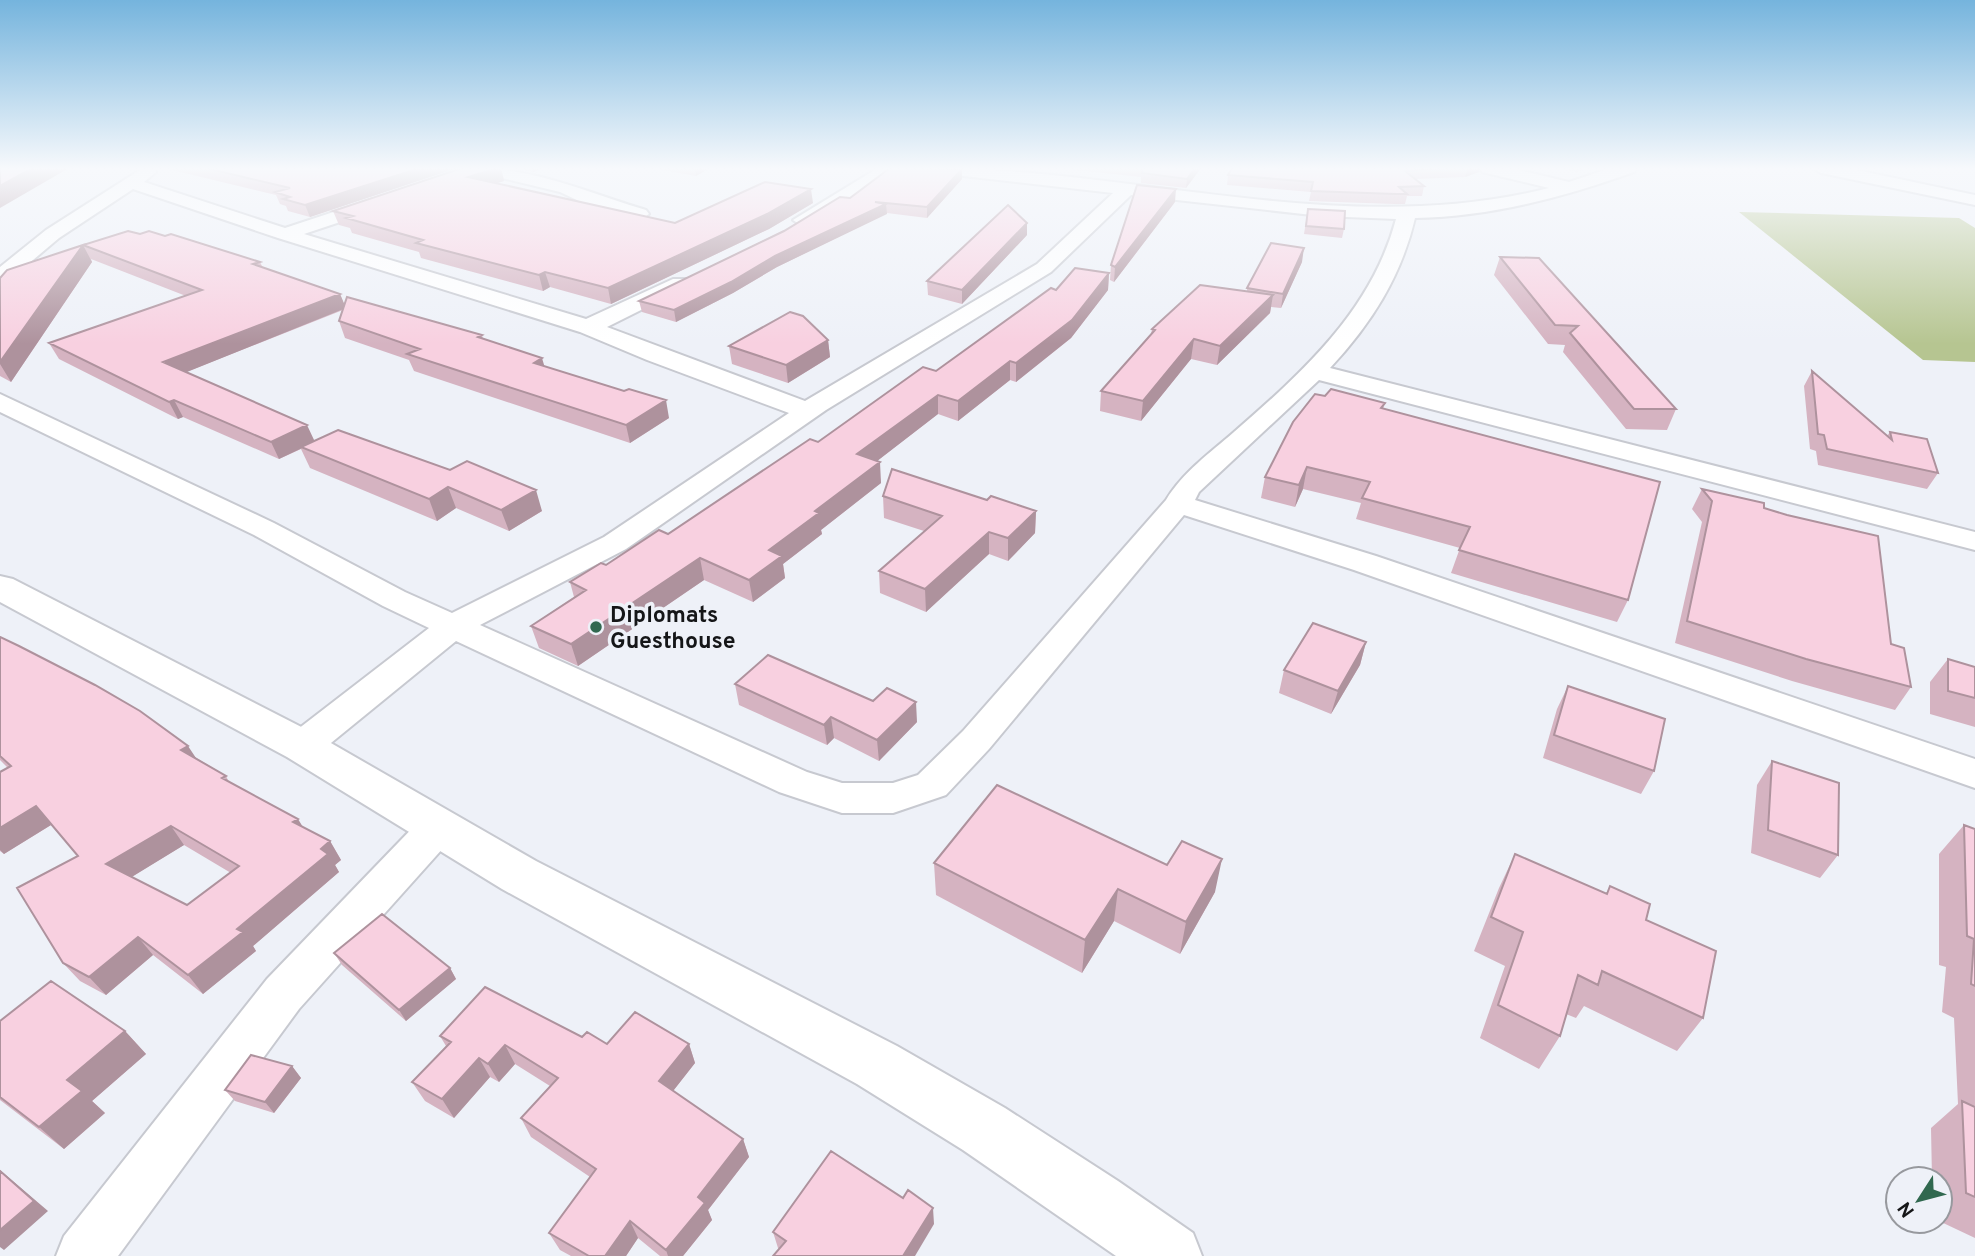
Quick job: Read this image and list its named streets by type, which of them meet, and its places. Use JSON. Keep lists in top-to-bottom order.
{
  "places": ["Diplomats Guesthouse"],
  "north": "bottom left"
}
